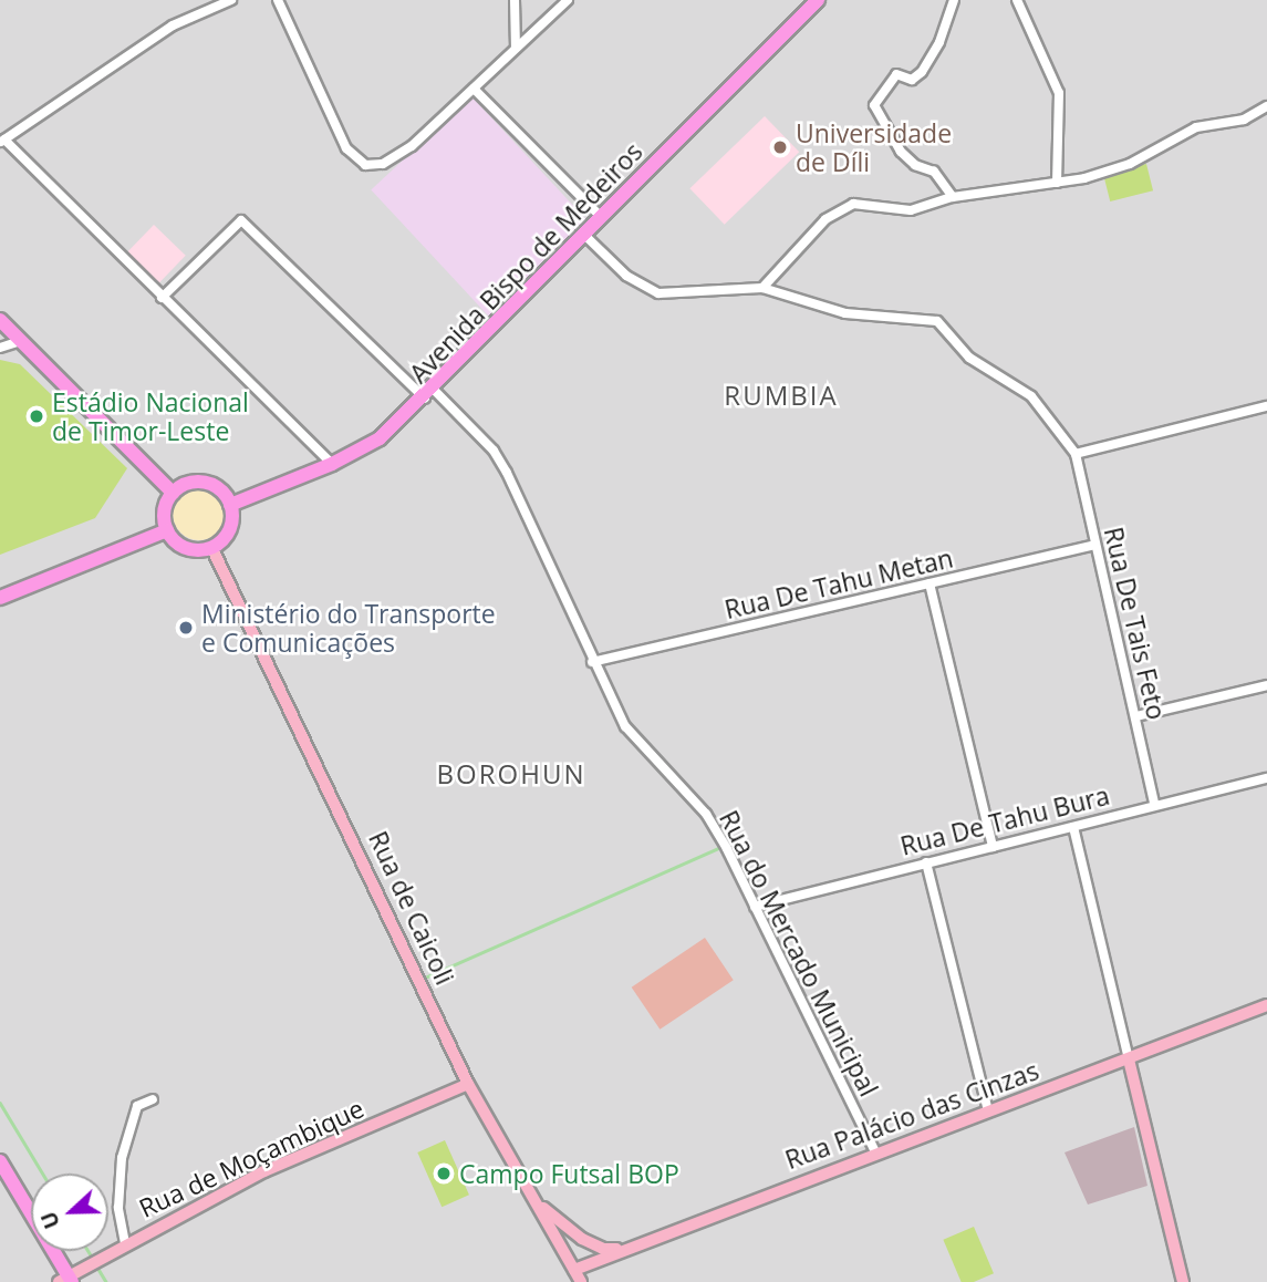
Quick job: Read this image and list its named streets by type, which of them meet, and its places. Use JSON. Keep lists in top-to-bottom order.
{
  "streets": {
    "main road": ["Avenida Bispo de Medeiros"],
    "street": [
      "Rua De Tahu Metan",
      "Rua De Tais Feto",
      "Rua De Tahu Bura",
      "Rua de Caicoli",
      "Rua do Mercado Municipal",
      "Rua Palácio das Cinzas",
      "Rua de Moçambique"
    ]
  },
  "crossings": [
    ["Avenida Bispo de Medeiros", "Rua de Caicoli"],
    ["Avenida Bispo de Medeiros", "Rua do Mercado Municipal"],
    ["Rua De Tahu Metan", "Rua De Tais Feto"],
    ["Rua De Tahu Metan", "Rua do Mercado Municipal"],
    ["Rua De Tais Feto", "Rua De Tahu Bura"],
    ["Rua De Tahu Bura", "Rua do Mercado Municipal"],
    ["Rua de Caicoli", "Rua Palácio das Cinzas"],
    ["Rua de Caicoli", "Rua de Moçambique"],
    ["Rua do Mercado Municipal", "Rua Palácio das Cinzas"]
  ],
  "districts": ["RUMBIA", "BOROHUN"],
  "places": [
    "Universidade de Díli",
    "Estádio Nacional de Timor-Leste",
    "Ministério do Transporte e Comunicações",
    "Campo Futsal BOP"
  ],
  "north": "left"
}
